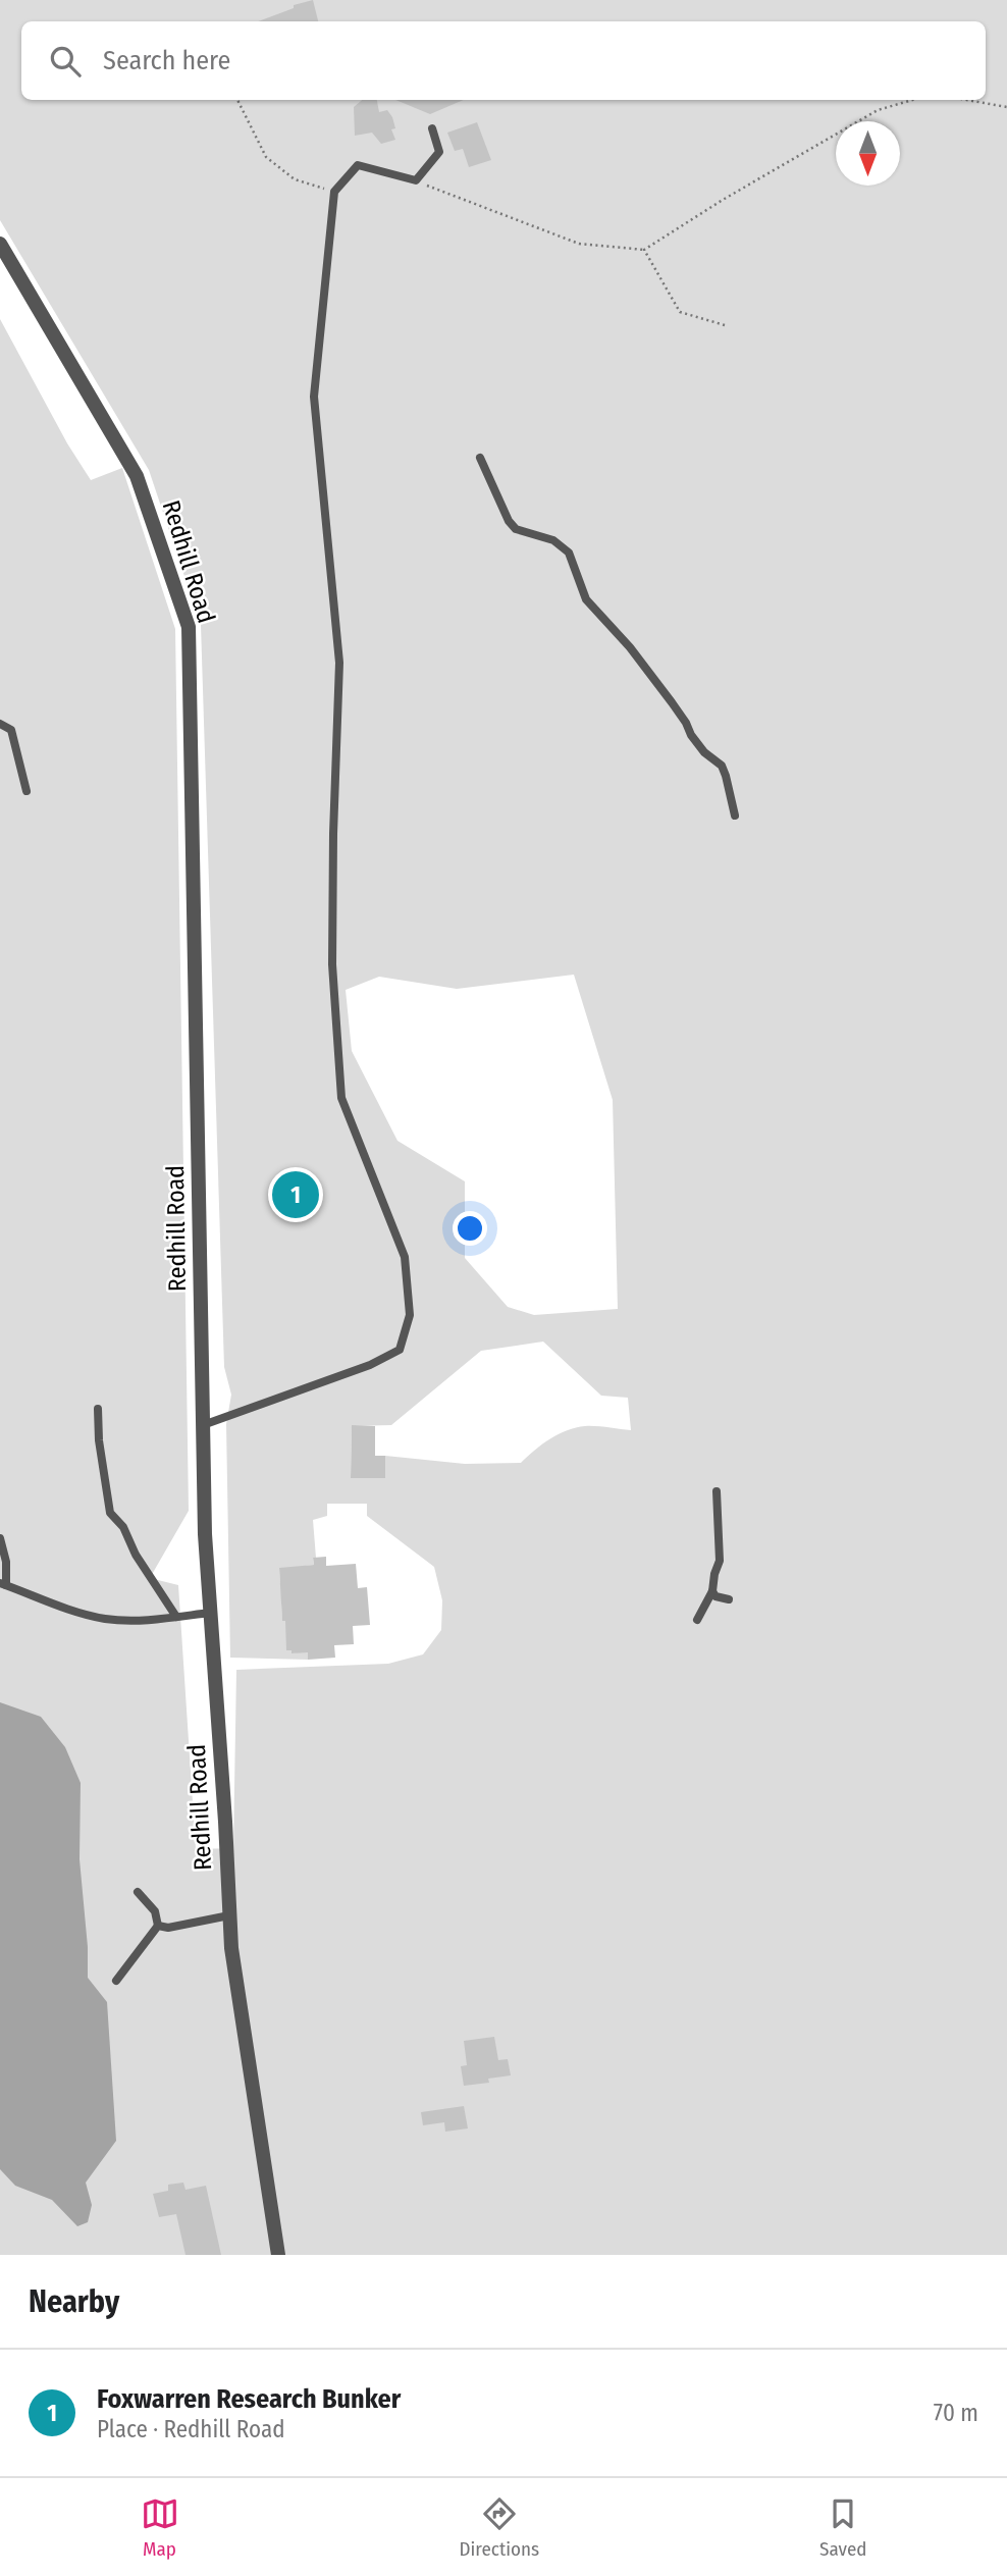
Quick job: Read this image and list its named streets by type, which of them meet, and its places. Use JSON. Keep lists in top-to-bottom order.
{
  "streets": {
    "street": ["Redhill Road"]
  },
  "north": "bottom",
  "page": {
    "search": "Search here",
    "pins": "1",
    "heading": "Nearby",
    "list": [
      {
        "mark": "1",
        "name": "Foxwarren Research Bunker",
        "note": "Place · Redhill Road",
        "value": "70 m"
      }
    ],
    "nav": ["Map", "Directions", "Saved"]
  }
}
